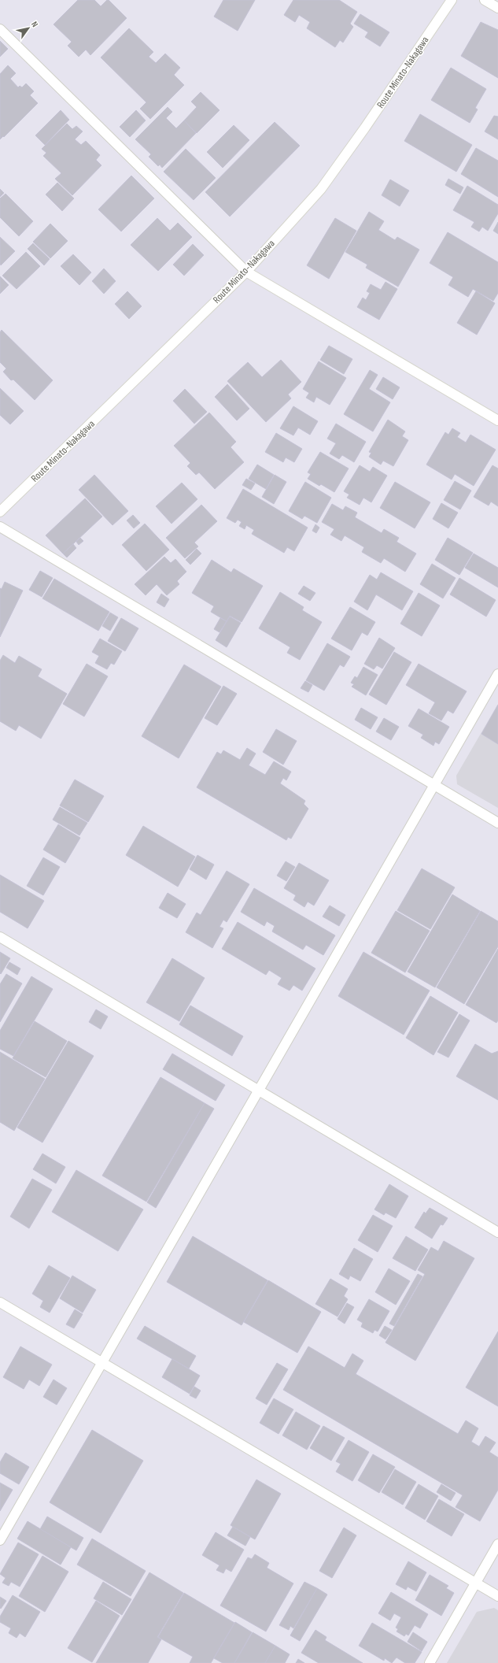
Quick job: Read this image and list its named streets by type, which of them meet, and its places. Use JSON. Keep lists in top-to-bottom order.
{
  "streets": {
    "street": ["Route Minato-Nakagawa"]
  },
  "north": "top right"
}
